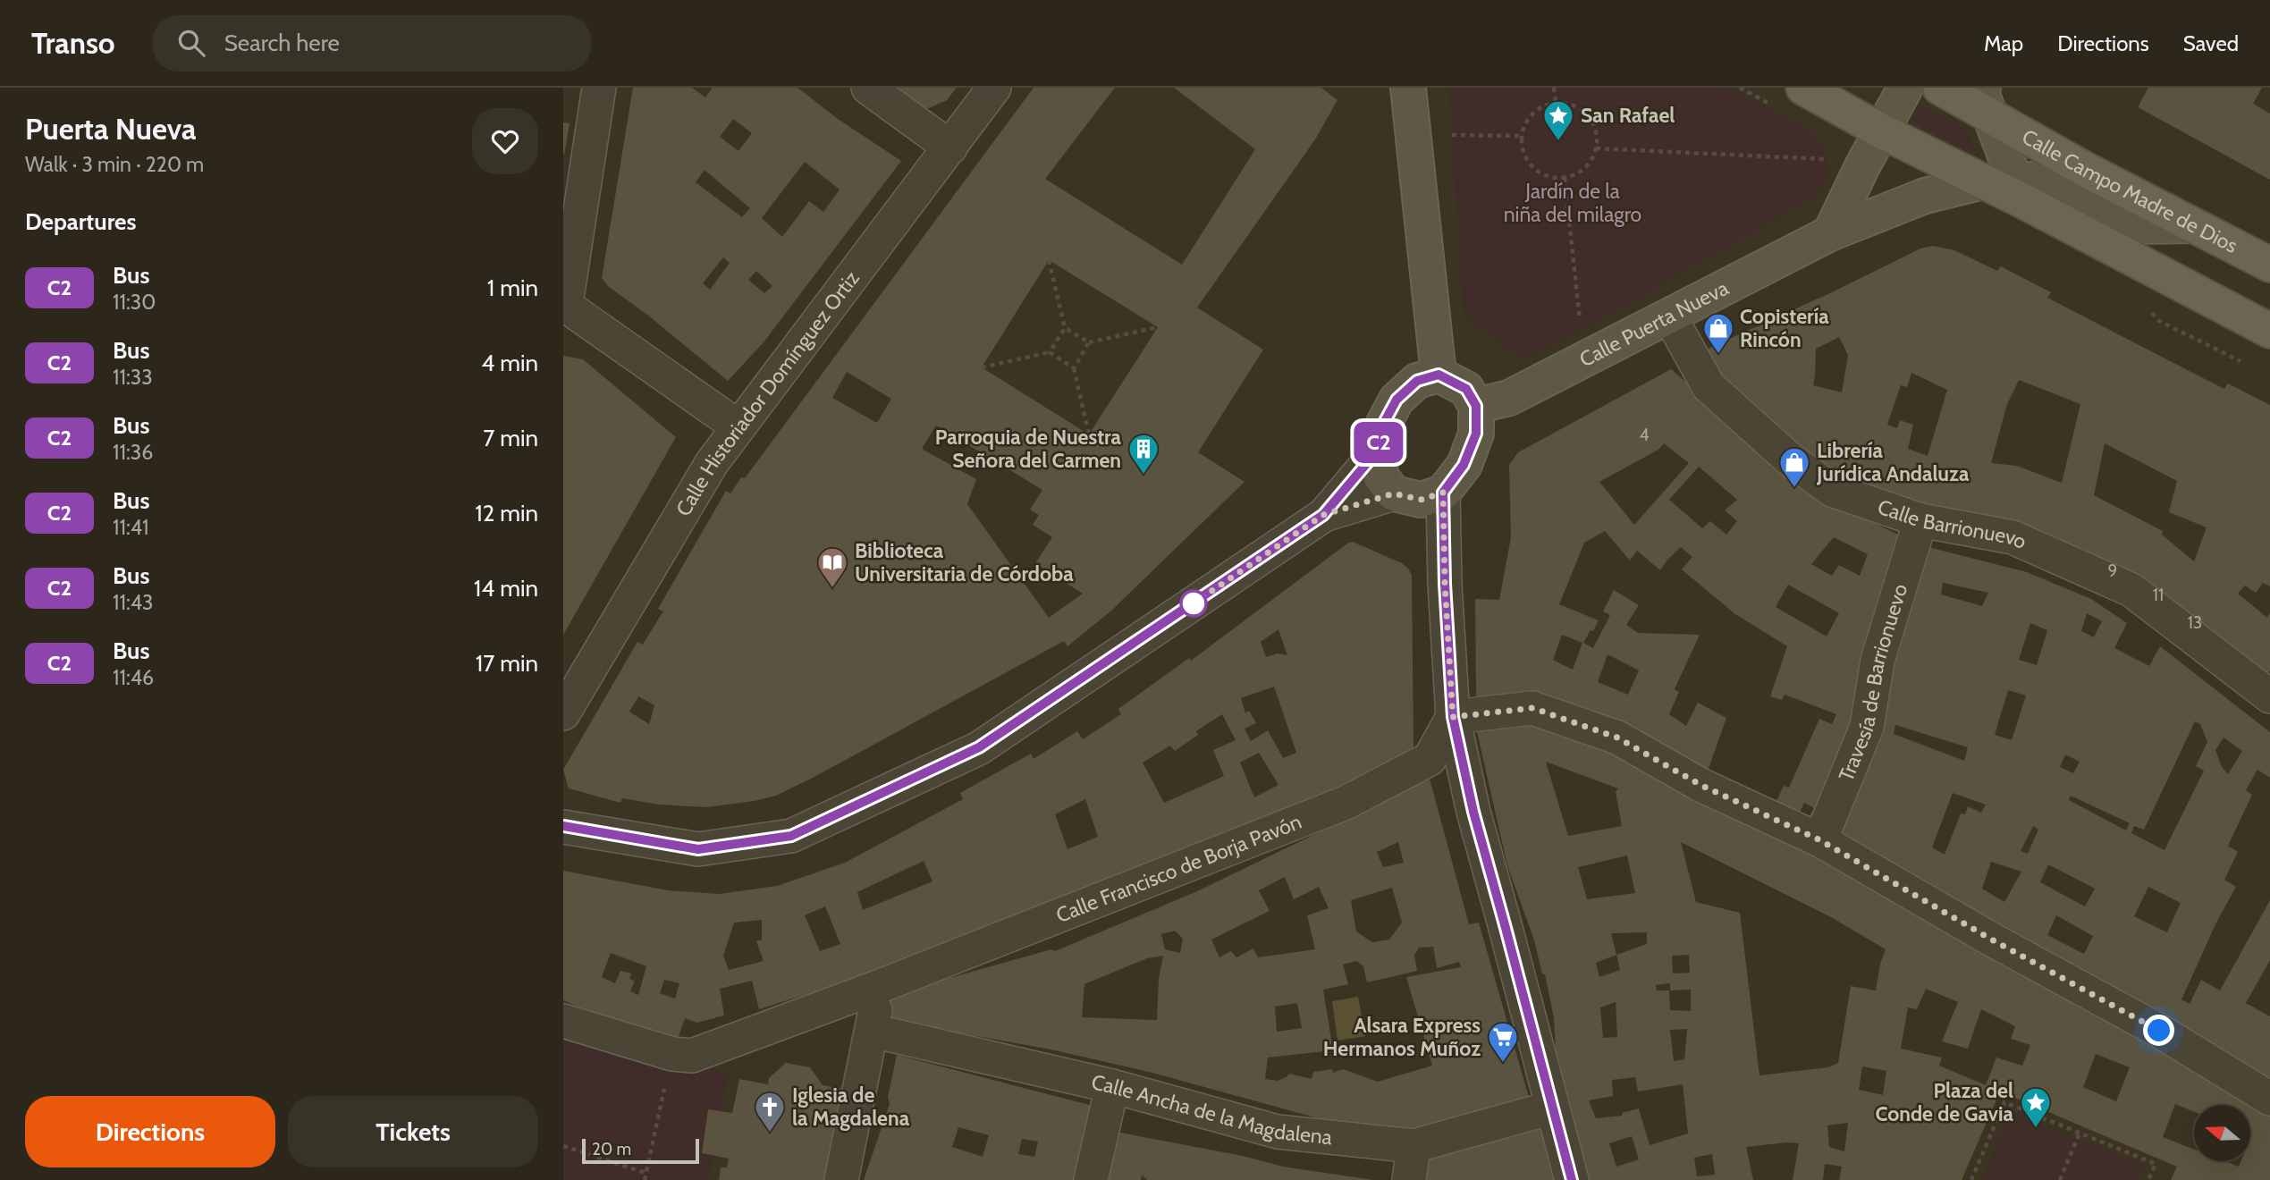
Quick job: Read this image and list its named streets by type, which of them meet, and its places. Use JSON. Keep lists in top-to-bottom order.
{
  "streets": {
    "main road": ["Calle Campo Madre de Dios"],
    "street": [
      "Calle Puerta Nueva",
      "Calle Historiador Domínguez Ortiz",
      "Calle Barrionuevo",
      "Travesía de Barrionuevo",
      "Calle Francisco de Borja Pavón",
      "Calle Ancha de la Magdalena"
    ]
  },
  "crossings": [
    ["Calle Campo Madre de Dios", "Calle Puerta Nueva"],
    ["Calle Puerta Nueva", "Calle Barrionuevo"],
    ["Calle Barrionuevo", "Travesía de Barrionuevo"]
  ],
  "parks": ["Jardín de la niña del milagro"],
  "places": {
    "place": ["San Rafael", "Plaza del Conde de Gavia"],
    "shop": ["Copistería Rincón", "Librería Jurídica Andaluza"],
    "building": ["Parroquia de Nuestra Señora del Carmen"],
    "library": ["Biblioteca Universitaria de Córdoba"],
    "supermarket": ["Alsara Express Hermanos Muñoz"],
    "church": ["Iglesia de la Magdalena"]
  },
  "lines": ["bus line C2"],
  "house_numbers": [
    "4",
    "9",
    "11",
    "13"
  ],
  "scale_bar": "20 m",
  "north": "left",
  "page": {
    "header": "Transo",
    "search": "Search here",
    "nav": ["Map", "Directions", "Saved"],
    "heading": [
      ["Puerta Nueva", "Walk · 3 min · 220 m"],
      "Departures"
    ],
    "on_map": "C2",
    "list": [
      {
        "mark": "C2",
        "name": "Bus",
        "note": "11:30",
        "value": "1 min"
      },
      {
        "mark": "C2",
        "name": "Bus",
        "note": "11:33",
        "value": "4 min"
      },
      {
        "mark": "C2",
        "name": "Bus",
        "note": "11:36",
        "value": "7 min"
      },
      {
        "mark": "C2",
        "name": "Bus",
        "note": "11:41",
        "value": "12 min"
      },
      {
        "mark": "C2",
        "name": "Bus",
        "note": "11:43",
        "value": "14 min"
      },
      {
        "mark": "C2",
        "name": "Bus",
        "note": "11:46",
        "value": "17 min"
      }
    ],
    "buttons": ["Directions", "Tickets"],
    "scale": "20 m"
  }
}
